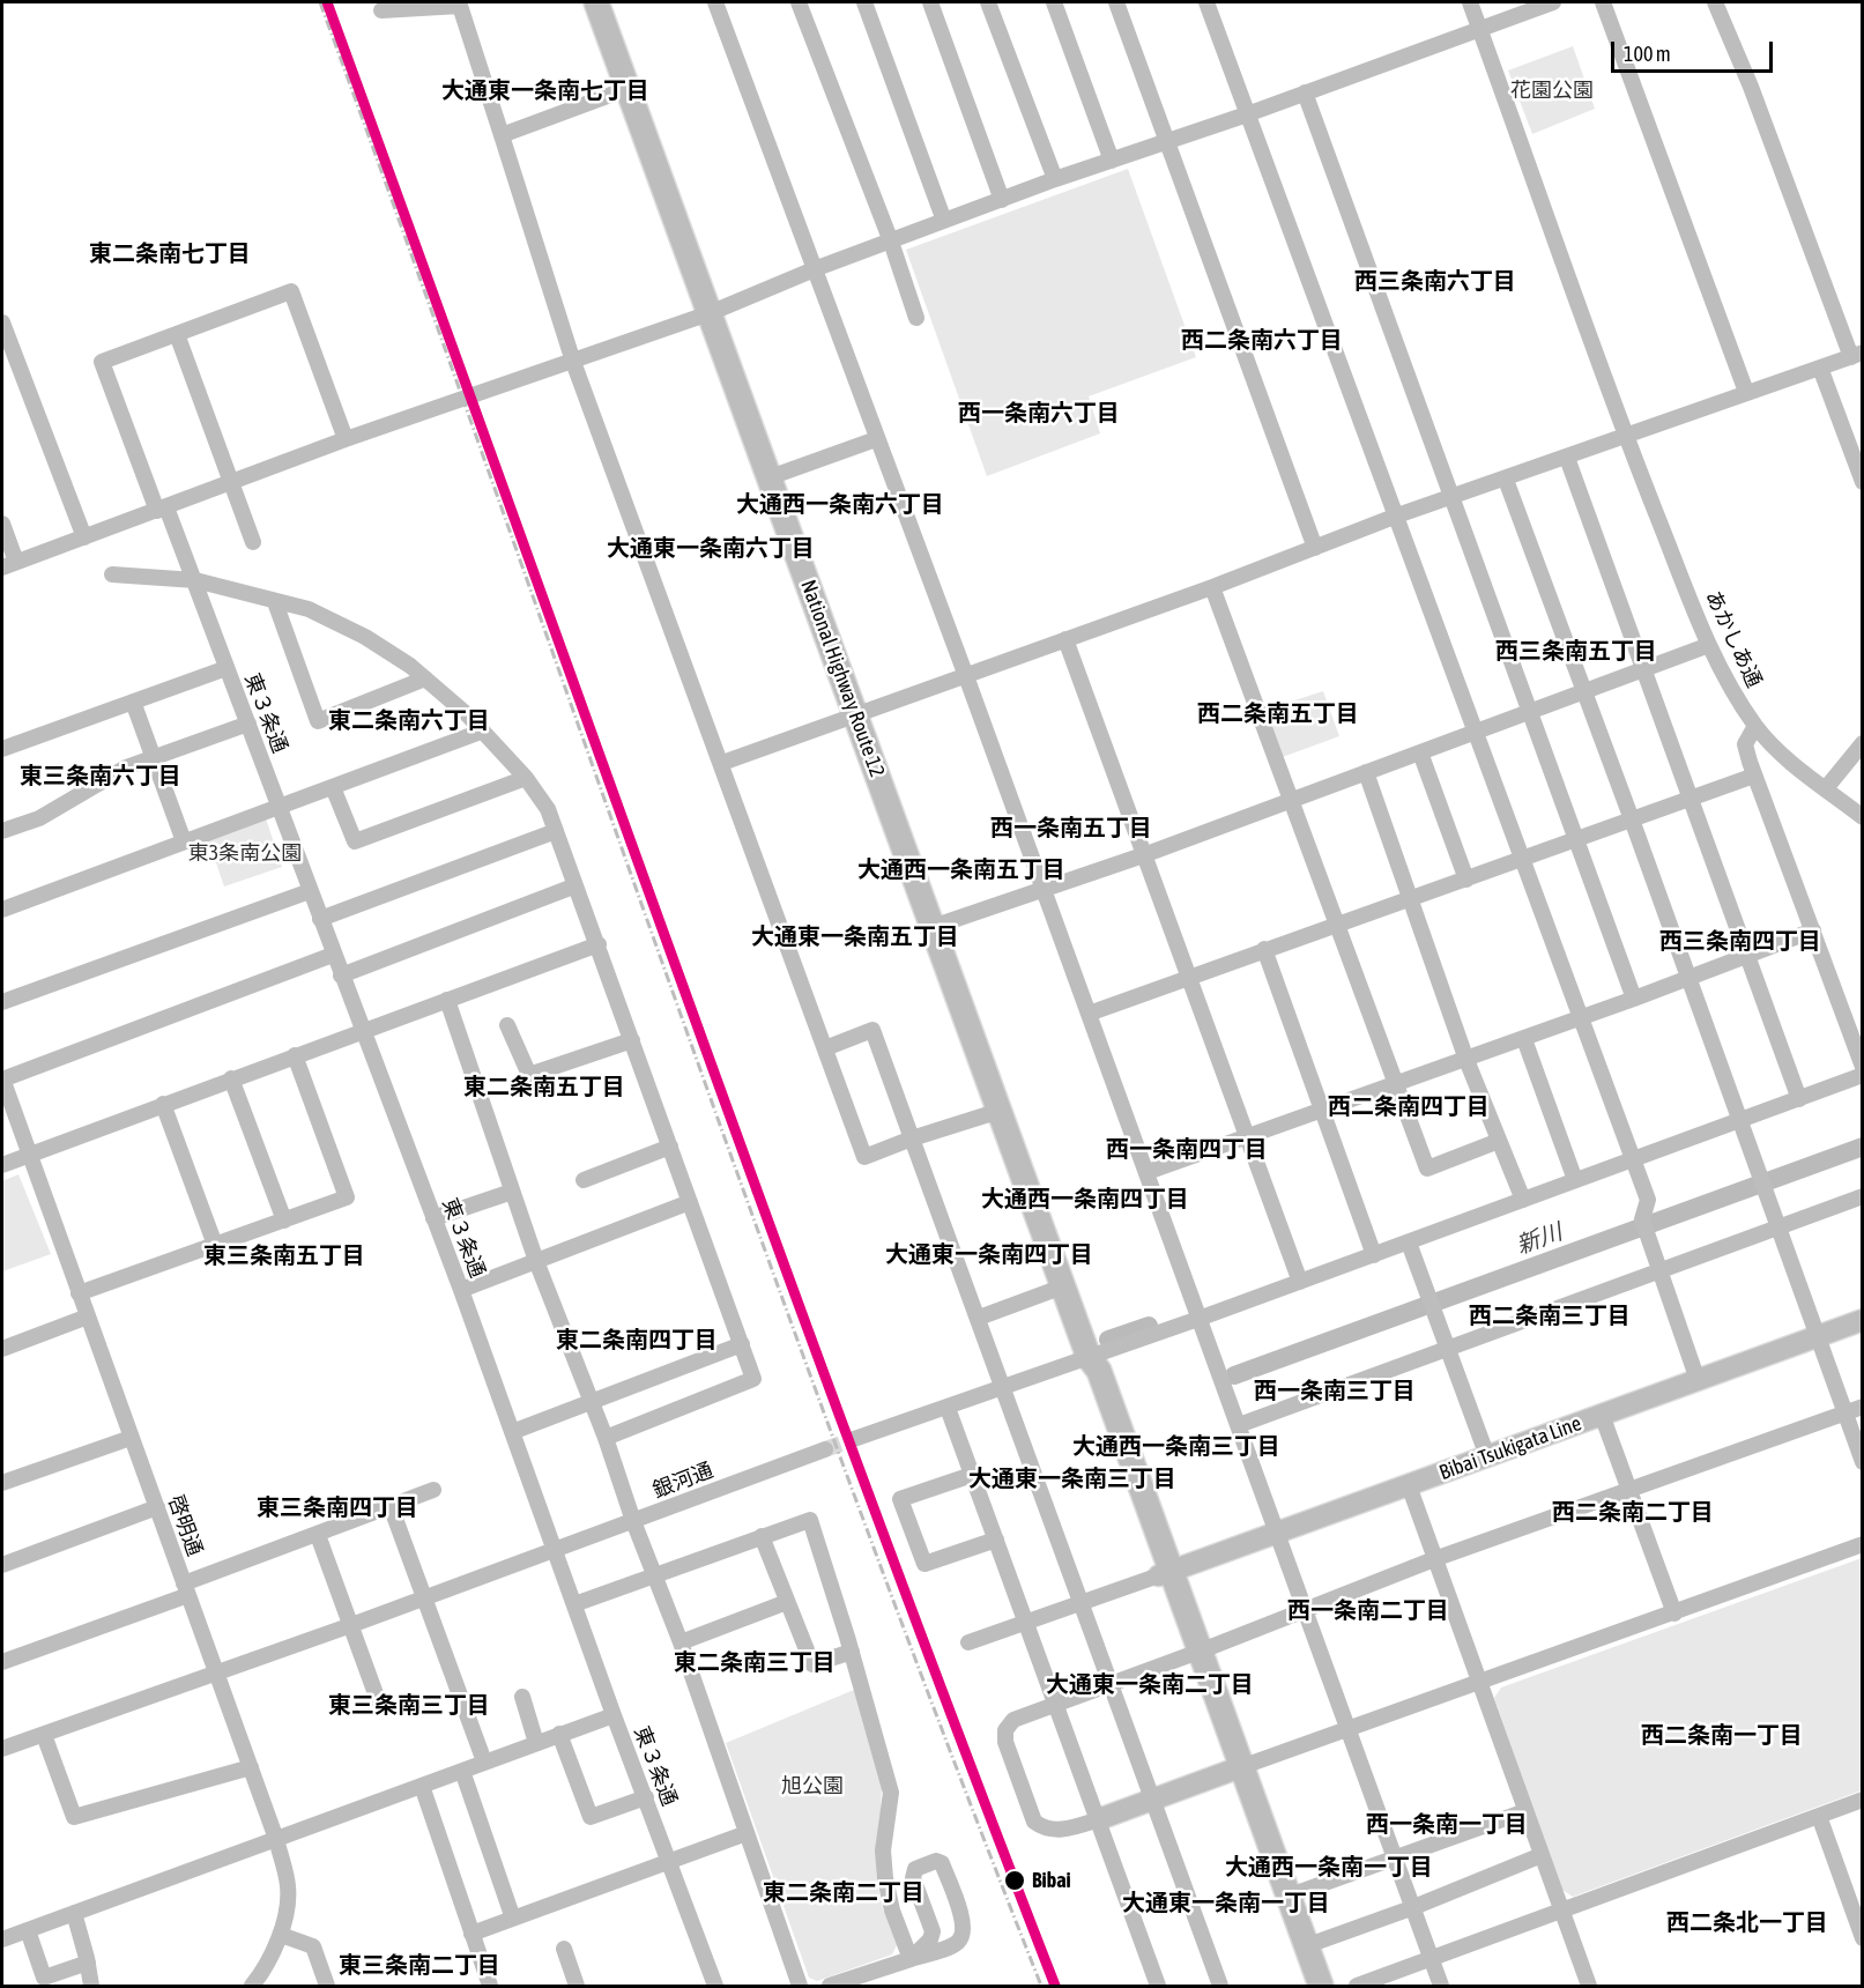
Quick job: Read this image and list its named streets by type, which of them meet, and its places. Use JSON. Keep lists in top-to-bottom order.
{
  "streets": {
    "highway": ["National Highway Route 12"],
    "main road": ["Bibai Tsukigata Line"],
    "street": [
      "あかしあ通",
      "東３条通",
      "銀河通",
      "啓明通"
    ]
  },
  "crossings": [
    ["National Highway Route 12", "Bibai Tsukigata Line"],
    ["東３条通", "銀河通"],
    ["銀河通", "啓明通"]
  ],
  "districts": [
    "大通東一条南七丁目",
    "東二条南七丁目",
    "西三条南六丁目",
    "西二条南六丁目",
    "西一条南六丁目",
    "大通西一条南六丁目",
    "大通東一条南六丁目",
    "西三条南五丁目",
    "西二条南五丁目",
    "東二条南六丁目",
    "東三条南六丁目",
    "西一条南五丁目",
    "大通西一条南五丁目",
    "大通東一条南五丁目",
    "西三条南四丁目",
    "東二条南五丁目",
    "西二条南四丁目",
    "西一条南四丁目",
    "大通西一条南四丁目",
    "大通東一条南四丁目",
    "東三条南五丁目",
    "西二条南三丁目",
    "東二条南四丁目",
    "西一条南三丁目",
    "大通西一条南三丁目",
    "大通東一条南三丁目",
    "東三条南四丁目",
    "西二条南二丁目",
    "西一条南二丁目",
    "東二条南三丁目",
    "大通東一条南二丁目",
    "東三条南三丁目",
    "西二条南一丁目",
    "西一条南一丁目",
    "大通西一条南一丁目",
    "東二条南二丁目",
    "大通東一条南一丁目",
    "西二条北一丁目",
    "東三条南二丁目"
  ],
  "water": ["新川"],
  "parks": ["花園公園", "東3条南公園", "旭公園"],
  "places": ["Bibai"],
  "scale_bar": "100 m"
}
